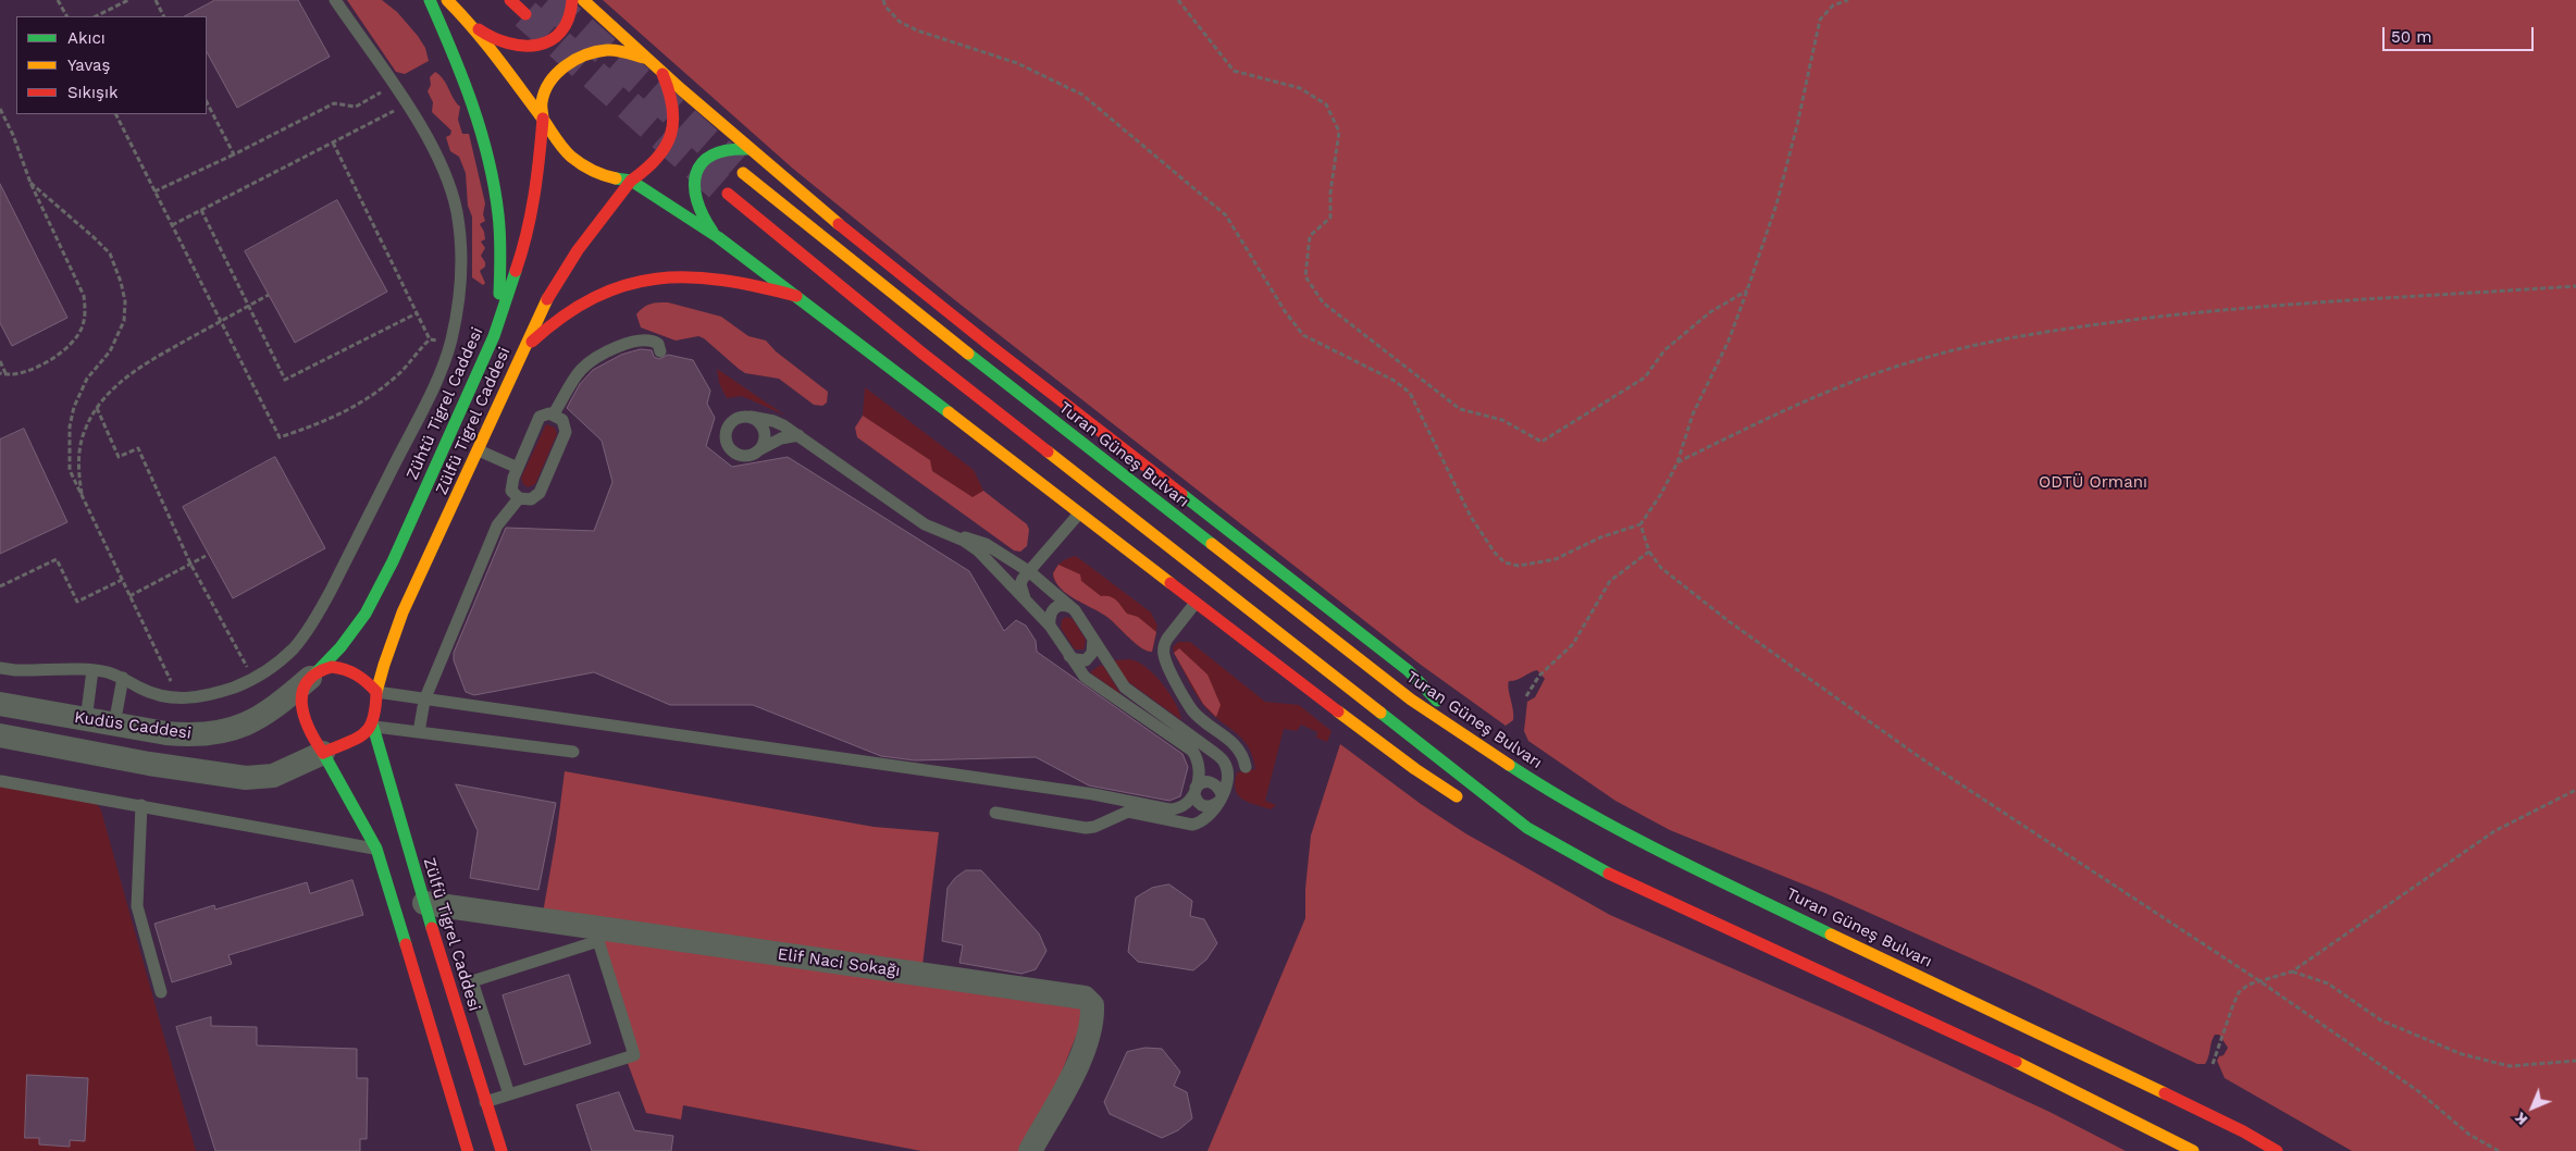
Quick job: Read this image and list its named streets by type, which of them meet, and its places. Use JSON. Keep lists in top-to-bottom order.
{
  "streets": {
    "main road": ["Zühtü Tigrel Caddesi", "Zülfü Tigrel Caddesi", "Turan Güneş Bulvarı"],
    "street": ["Kudüs Caddesi", "Elif Naci Sokağı"]
  },
  "crossings": [
    ["Zühtü Tigrel Caddesi", "Zülfü Tigrel Caddesi"],
    ["Zühtü Tigrel Caddesi", "Kudüs Caddesi"],
    ["Zülfü Tigrel Caddesi", "Kudüs Caddesi"],
    ["Zülfü Tigrel Caddesi", "Elif Naci Sokağı"]
  ],
  "parks": ["ODTÜ Ormanı"],
  "legend": ["Akıcı", "Yavaş", "Sıkışık"],
  "scale_bar": "50 m",
  "north": "bottom left"
}
